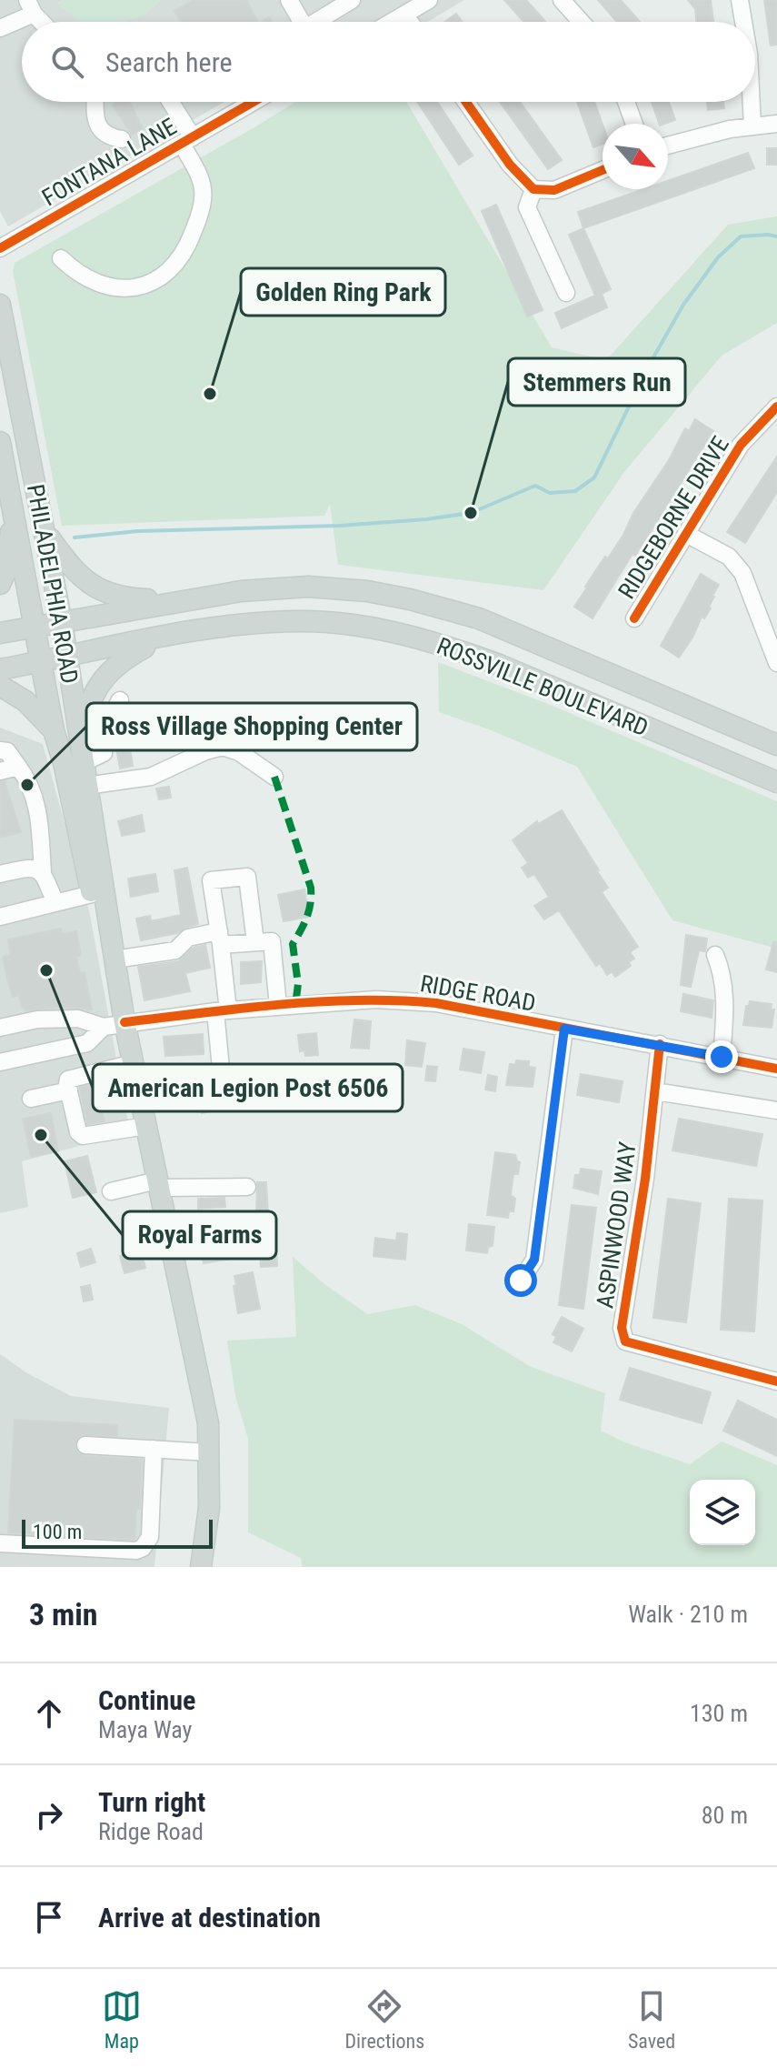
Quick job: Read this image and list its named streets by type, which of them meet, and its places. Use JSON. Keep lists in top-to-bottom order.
{
  "streets": {
    "main road": ["PHILADELPHIA ROAD", "ROSSVILLE BOULEVARD"],
    "street": [
      "FONTANA LANE",
      "RIDGEBORNE DRIVE",
      "RIDGE ROAD",
      "ASPINWOOD WAY"
    ]
  },
  "crossings": [
    ["PHILADELPHIA ROAD", "ROSSVILLE BOULEVARD"],
    ["PHILADELPHIA ROAD", "RIDGE ROAD"],
    ["RIDGE ROAD", "ASPINWOOD WAY"]
  ],
  "places": [
    "Golden Ring Park",
    "Stemmers Run",
    "Ross Village Shopping Center",
    "American Legion Post 6506",
    "Royal Farms"
  ],
  "scale_bar": "100 m",
  "north": "bottom right",
  "page": {
    "search": "Search here",
    "scale": "100 m",
    "heading": ["3 min", "Walk · 210 m"],
    "list": [
      ["Continue", "Maya Way", "130 m"],
      ["Turn right", "Ridge Road", "80 m"],
      "Arrive at destination"
    ],
    "nav": ["Map", "Directions", "Saved"]
  }
}
